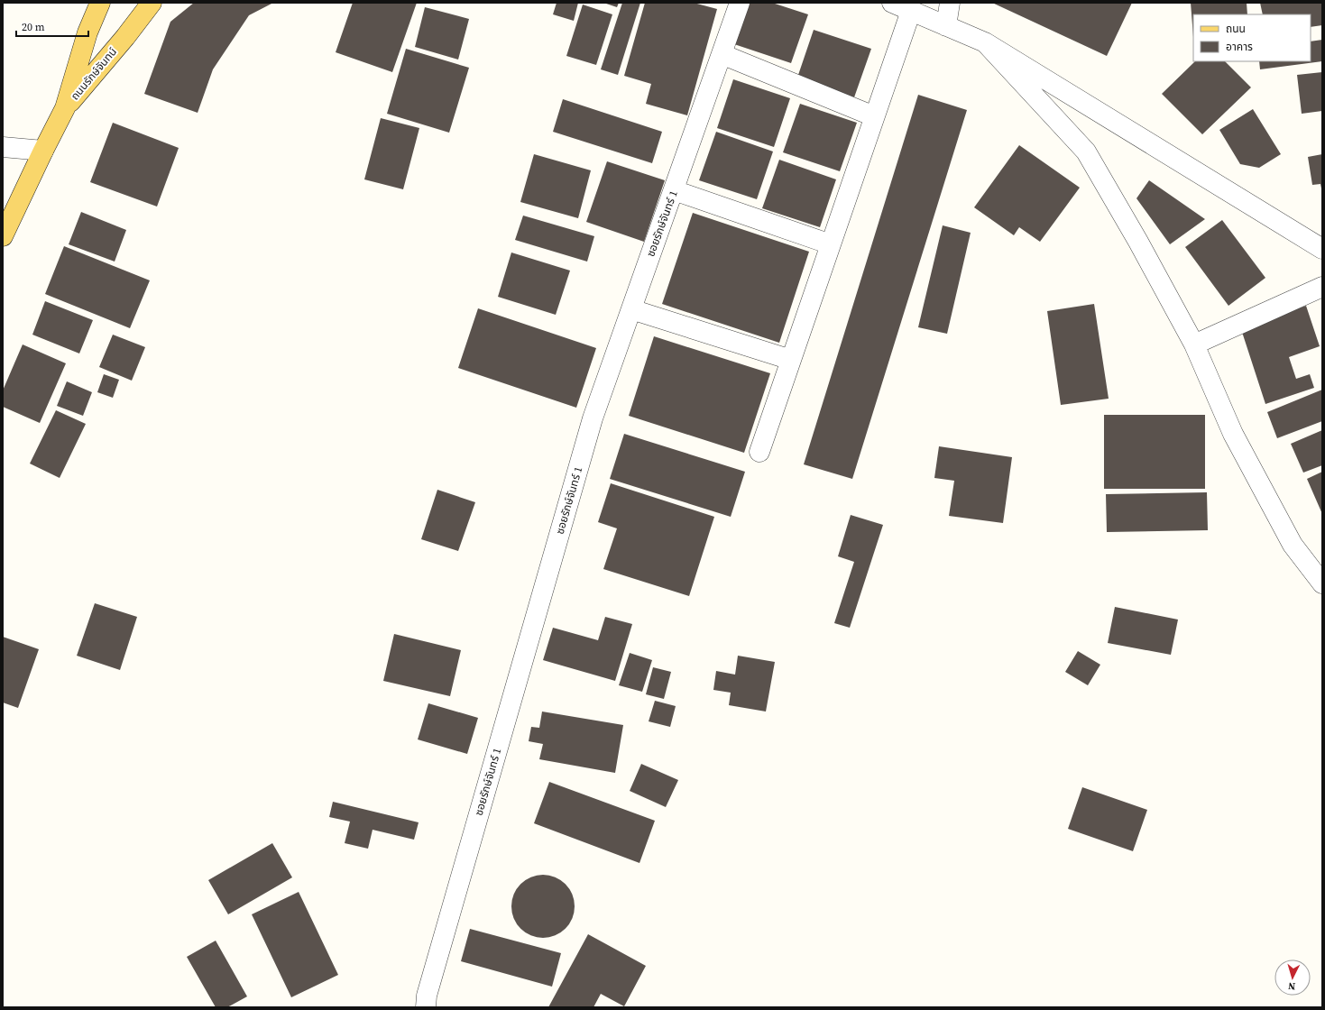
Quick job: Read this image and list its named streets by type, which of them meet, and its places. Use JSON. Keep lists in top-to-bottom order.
{
  "streets": {
    "main road": ["ถนนรักษ์จันทน์"],
    "street": ["ซอยรักษ์จันทร์ 1"]
  },
  "legend": ["ถนน", "อาคาร"],
  "scale_bar": "20 m",
  "north": "bottom"
}
